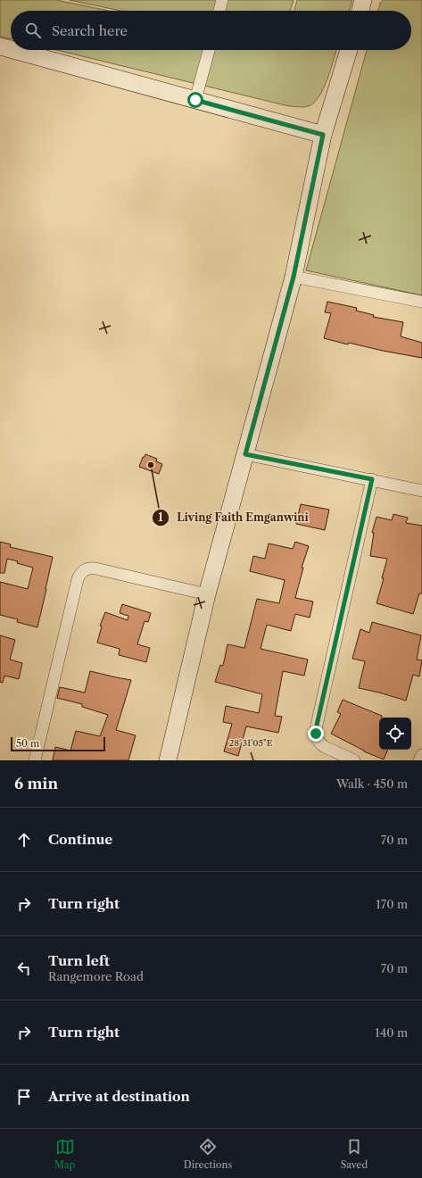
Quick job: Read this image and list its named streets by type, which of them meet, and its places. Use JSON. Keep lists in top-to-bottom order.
{
  "places": ["Living Faith Emganwini"],
  "scale_bar": "50 m",
  "page": {
    "search": "Search here",
    "scale": "50 m",
    "heading": ["6 min", "Walk · 450 m"],
    "list": [
      ["Continue", "70 m"],
      ["Turn right", "170 m"],
      ["Turn left", "Rangemore Road", "70 m"],
      ["Turn right", "140 m"],
      "Arrive at destination"
    ],
    "nav": ["Map", "Directions", "Saved"]
  },
  "coordinates": ["28°31'05\"E"]
}
